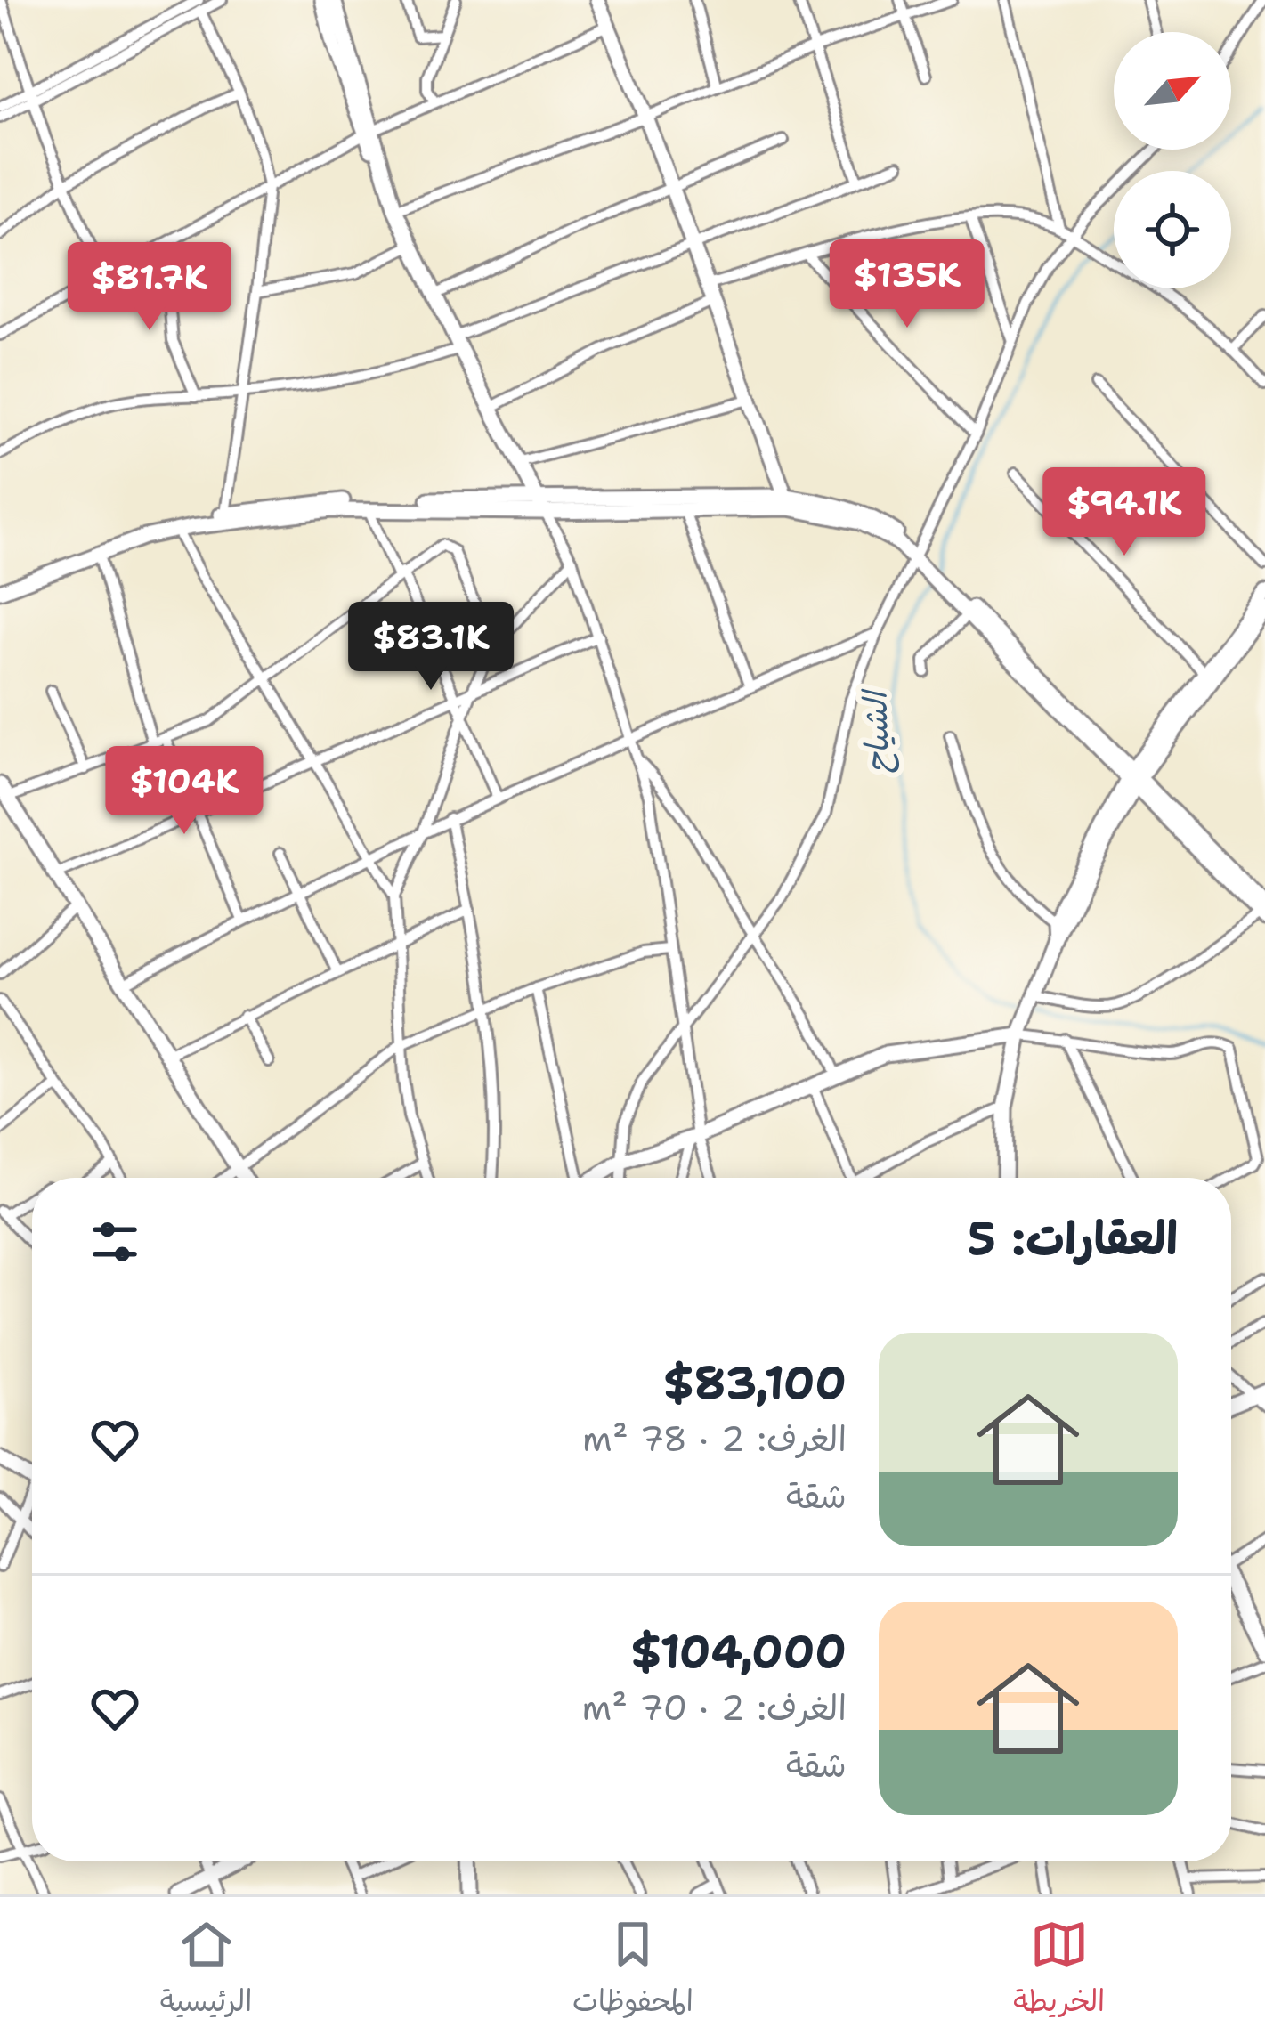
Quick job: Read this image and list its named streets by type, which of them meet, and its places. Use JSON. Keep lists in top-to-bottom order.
{
  "water": ["الشياح"],
  "north": "top right",
  "page": {
    "price": [
      "$135K",
      "$81.7K",
      "$94.1K",
      "$83.1K",
      "$104K"
    ],
    "heading": "العقارات: 5",
    "list": [
      {
        "name": "$83,100",
        "note": "الغرف: 2 · 78 m² · شقة"
      },
      {
        "name": "$104,000",
        "note": "الغرف: 2 · 70 m² · شقة"
      }
    ],
    "tabs": ["الخريطة", "المحفوظات", "الرئيسية"]
  }
}
